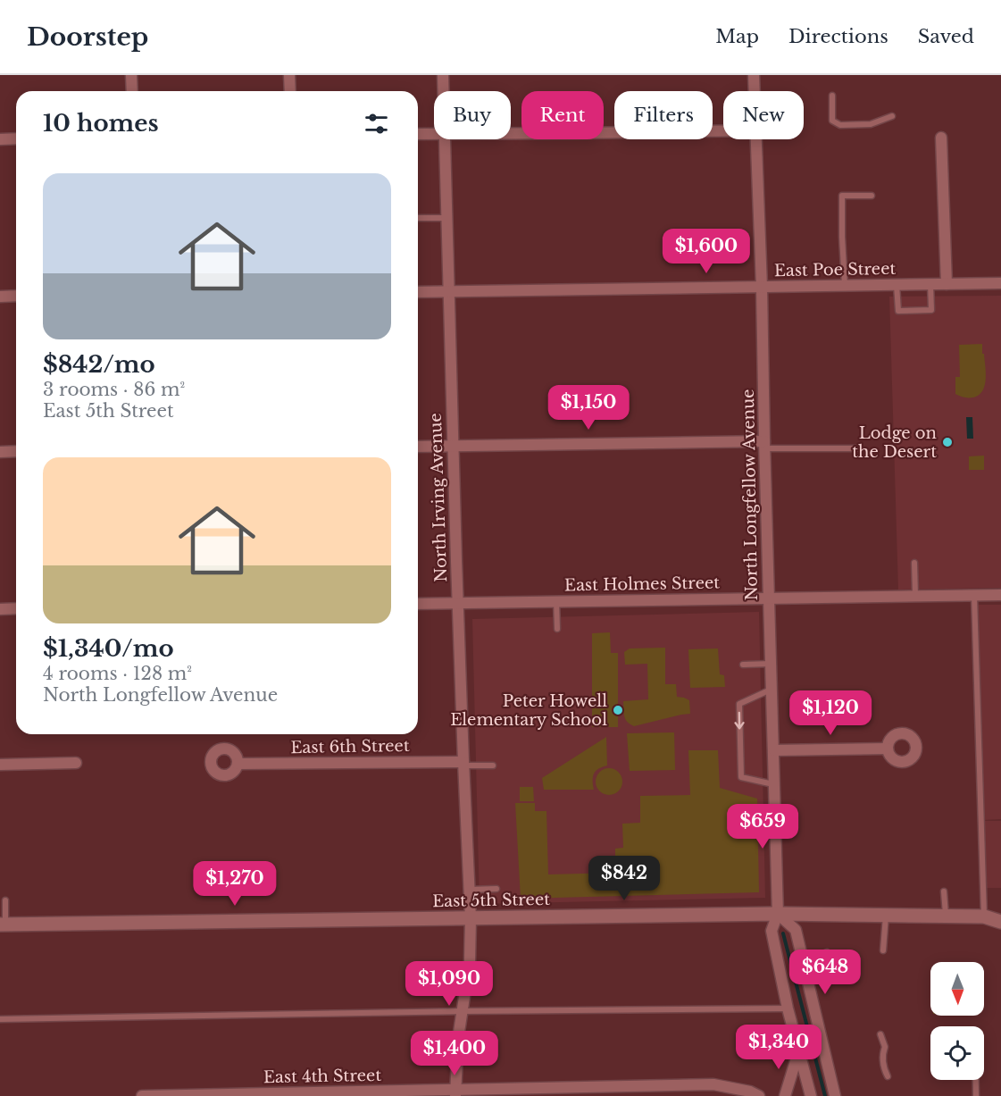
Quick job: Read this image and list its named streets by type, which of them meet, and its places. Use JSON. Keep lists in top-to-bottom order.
{
  "streets": {
    "street": [
      "East Poe Street",
      "North Longfellow Avenue",
      "North Irving Avenue",
      "East Holmes Street",
      "East 6th Street",
      "East 5th Street",
      "East 4th Street"
    ]
  },
  "crossings": [
    ["East Poe Street", "North Longfellow Avenue"],
    ["East Poe Street", "North Irving Avenue"],
    ["North Longfellow Avenue", "East Holmes Street"],
    ["North Longfellow Avenue", "East 5th Street"],
    ["North Irving Avenue", "East Holmes Street"],
    ["North Irving Avenue", "East 6th Street"],
    ["North Irving Avenue", "East 5th Street"],
    ["North Irving Avenue", "East 4th Street"]
  ],
  "places": ["Lodge on the Desert", "Peter Howell Elementary School"],
  "north": "bottom",
  "page": {
    "header": "Doorstep",
    "nav": ["Map", "Directions", "Saved"],
    "chip": [
      "Buy",
      "Rent",
      "Filters",
      "New"
    ],
    "heading": "10 homes",
    "list": [
      {
        "name": "$842/mo",
        "note": "3 rooms · 86 m² · East 5th Street"
      },
      {
        "name": "$1,340/mo",
        "note": "4 rooms · 128 m² · North Longfellow Avenue"
      }
    ],
    "price": [
      "$1,600",
      "$1,150",
      "$1,120",
      "$659",
      "$842",
      "$1,270",
      "$648",
      "$1,090",
      "$1,340",
      "$1,400"
    ]
  }
}
